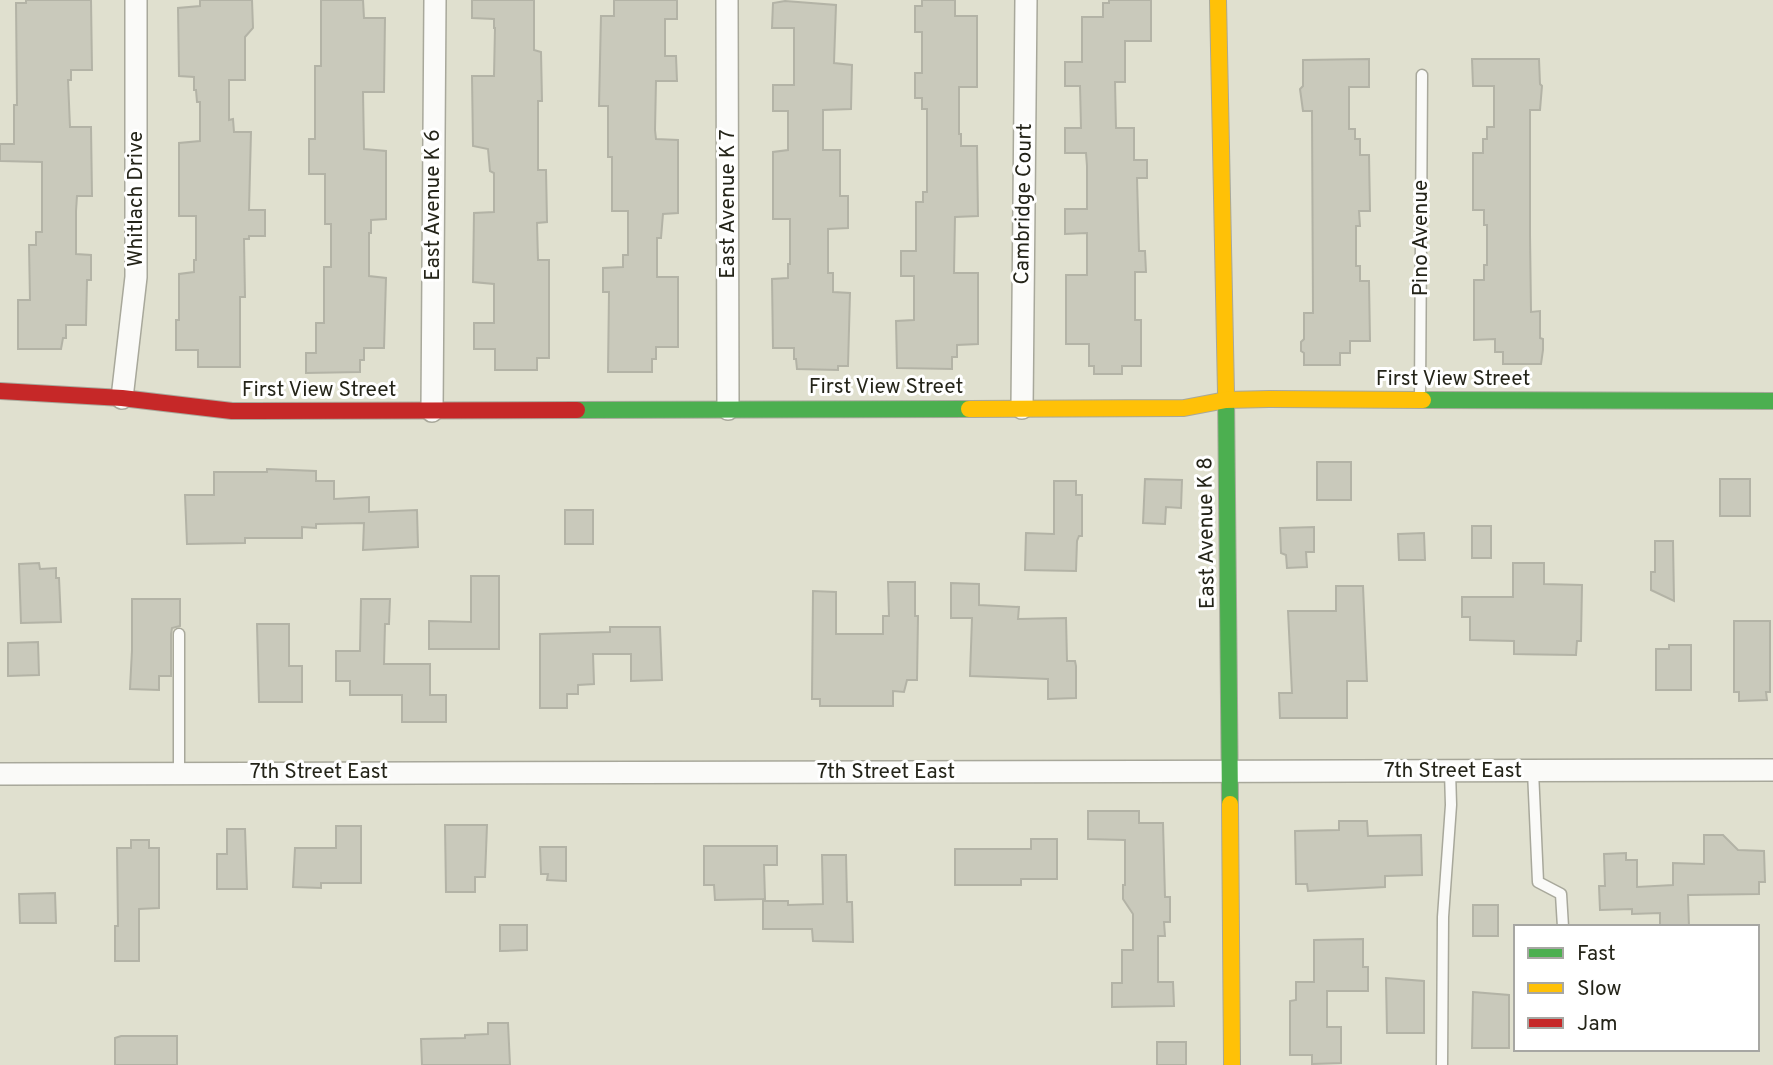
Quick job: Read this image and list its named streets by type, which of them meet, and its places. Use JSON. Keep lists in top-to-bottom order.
{
  "streets": {
    "street": [
      "Whitlach Drive",
      "East Avenue K 7",
      "Cambridge Court",
      "East Avenue K 6",
      "First View Street",
      "East Avenue K 8",
      "7th Street East"
    ],
    "lane": ["Pino Avenue"]
  },
  "crossings": [
    ["Whitlach Drive", "First View Street"],
    ["East Avenue K 7", "First View Street"],
    ["Cambridge Court", "First View Street"],
    ["East Avenue K 6", "First View Street"],
    ["Pino Avenue", "First View Street"],
    ["First View Street", "East Avenue K 8"],
    ["East Avenue K 8", "7th Street East"]
  ],
  "legend": ["Fast", "Slow", "Jam"]
}
